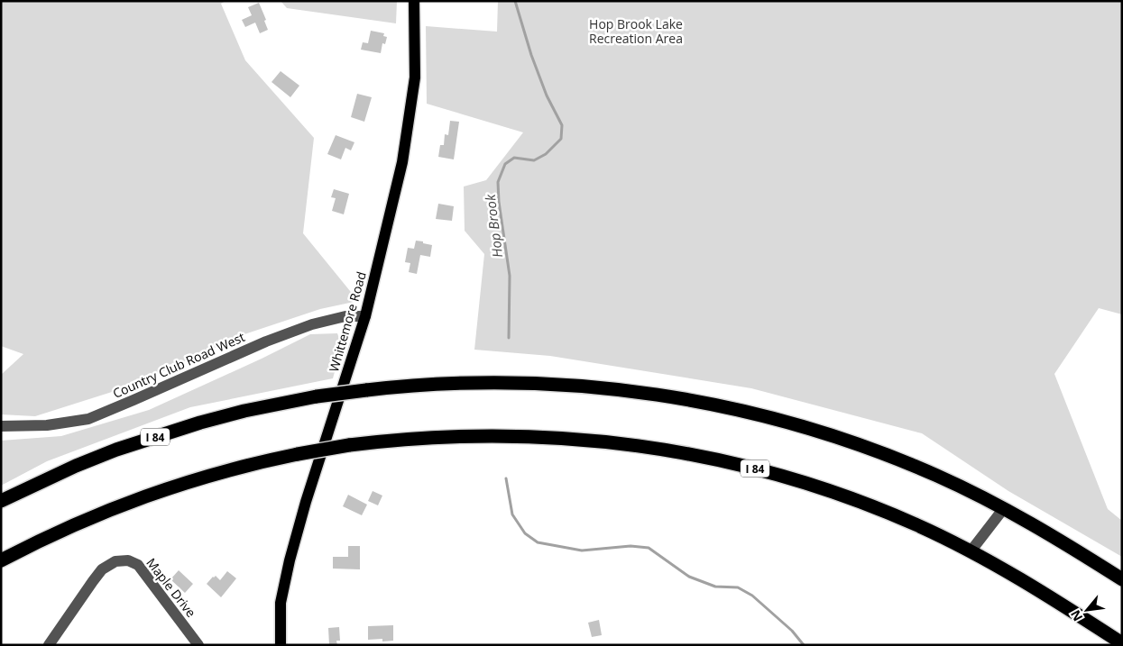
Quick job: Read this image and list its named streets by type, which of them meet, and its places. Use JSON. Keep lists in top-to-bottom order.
{
  "streets": {
    "highway": ["I 84"],
    "main road": ["Whittemore Road"],
    "street": ["Country Club Road West", "Maple Drive"]
  },
  "crossings": [
    ["Whittemore Road", "Country Club Road West"]
  ],
  "water": ["Hop Brook"],
  "parks": ["Hop Brook Lake Recreation Area"],
  "north": "bottom left"
}
